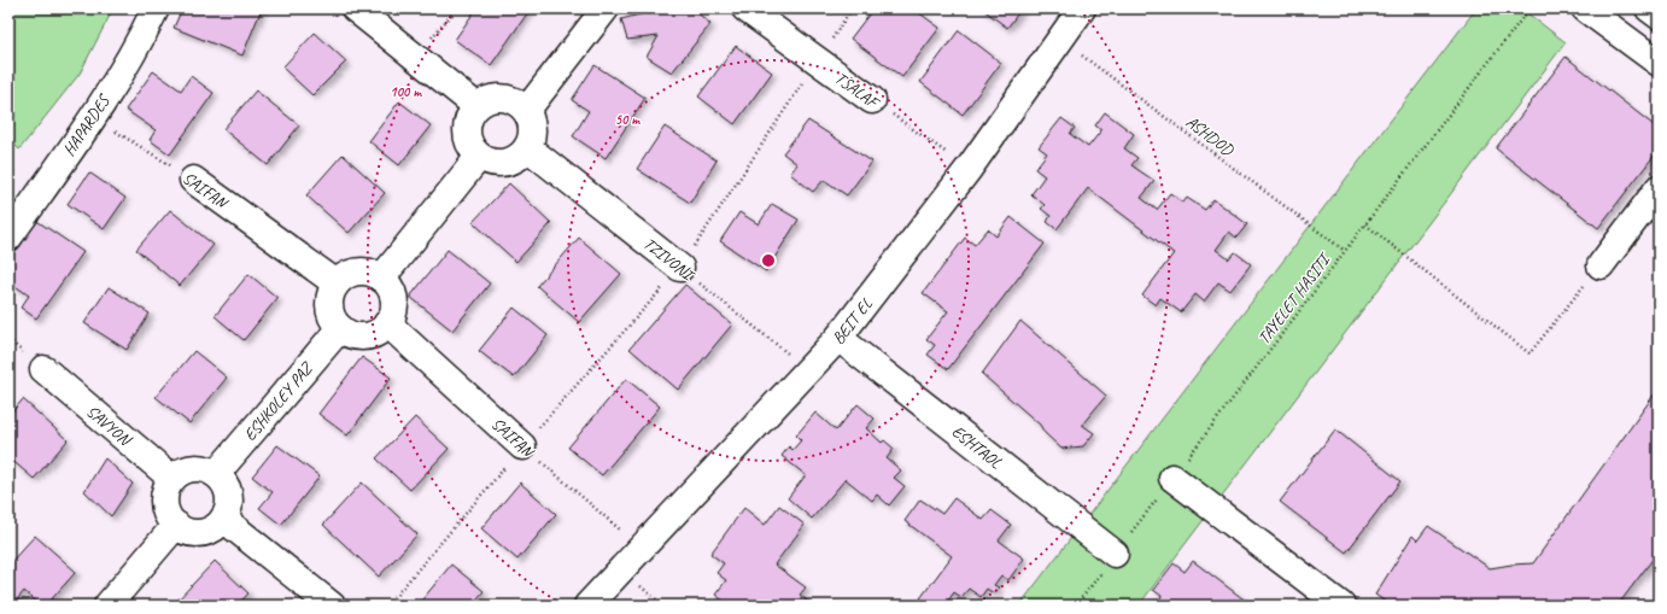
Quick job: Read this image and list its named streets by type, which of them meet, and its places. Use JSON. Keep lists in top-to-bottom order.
{
  "streets": {
    "street": [
      "TSALAF",
      "HAPARDES",
      "SAIFAN",
      "TZIVONI",
      "BEIT EL",
      "ESHKOLEY PAZ",
      "SAVYON",
      "ESHTAOL"
    ],
    "path": ["ASHDOD", "TAYELET HASITI"]
  },
  "crossings": [
    ["TSALAF", "BEIT EL"],
    ["HAPARDES", "SAIFAN"],
    ["ASHDOD", "TAYELET HASITI"],
    ["ASHDOD", "BEIT EL"],
    ["SAIFAN", "BEIT EL"],
    ["SAIFAN", "ESHKOLEY PAZ"],
    ["TZIVONI", "BEIT EL"],
    ["TAYELET HASITI", "ESHTAOL"],
    ["BEIT EL", "ESHTAOL"],
    ["ESHKOLEY PAZ", "SAVYON"]
  ],
  "rings": ["100 m", "50 m"]
}
